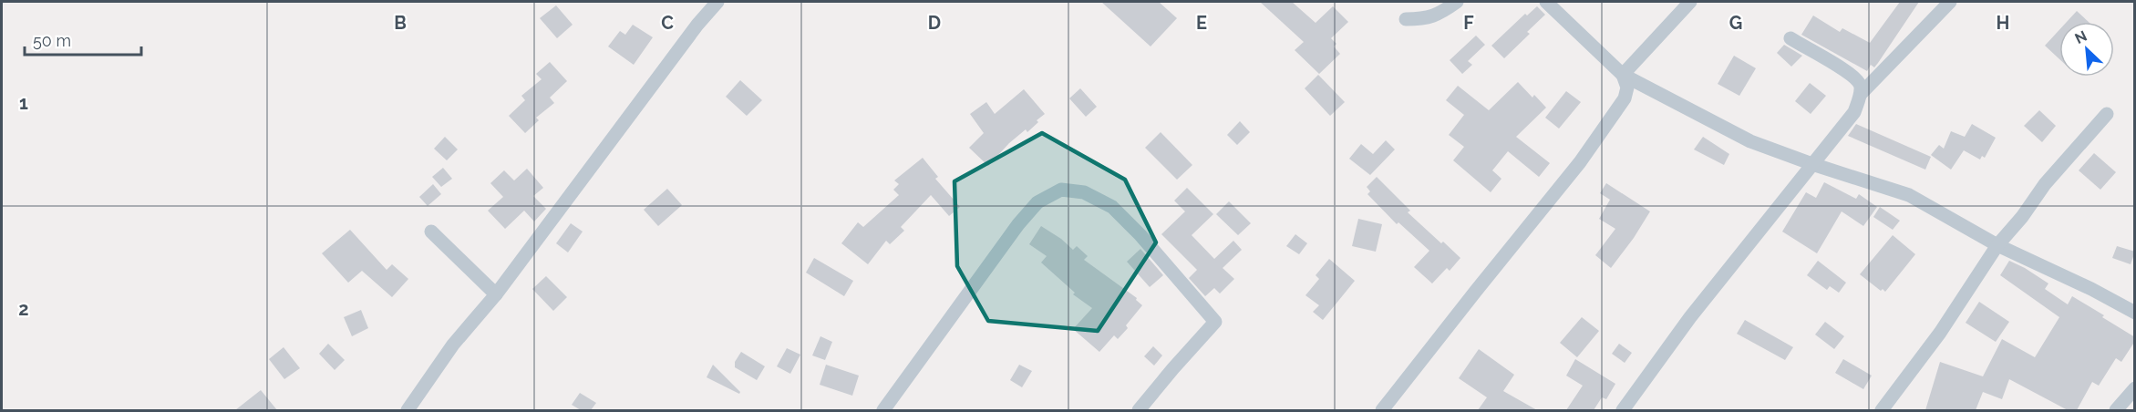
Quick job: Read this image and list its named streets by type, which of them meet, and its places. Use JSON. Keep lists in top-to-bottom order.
{
  "scale_bar": "50 m",
  "north": "top left",
  "grid": {
    "columns": [
      "B",
      "C",
      "D",
      "E",
      "F",
      "G",
      "H"
    ],
    "rows": ["1", "2"]
  }
}
